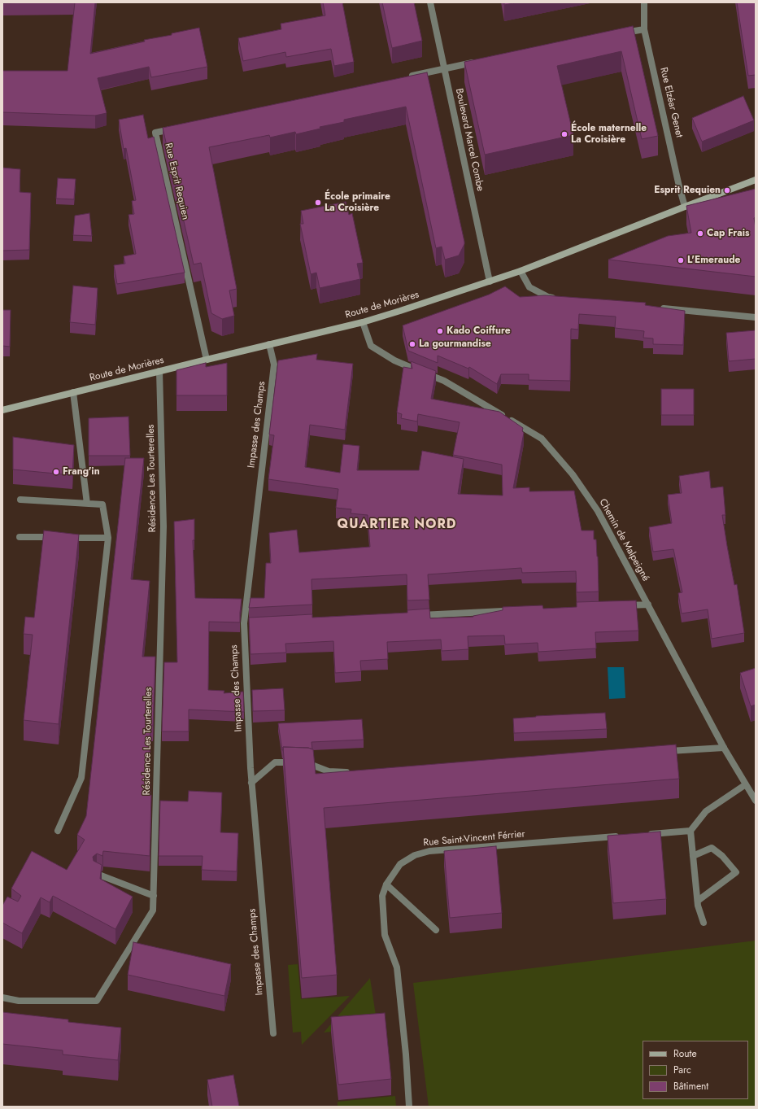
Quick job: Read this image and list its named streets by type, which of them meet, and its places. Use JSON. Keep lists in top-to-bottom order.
{
  "streets": {
    "main road": ["Route de Morières"],
    "street": [
      "Rue Elzéar Genet",
      "Boulevard Marcel Combe",
      "Rue Esprit Requien",
      "Impasse des Champs",
      "Résidence Les Tourterelles",
      "Chemin de Malpeigné",
      "Rue Saint-Vincent Férrier"
    ]
  },
  "crossings": [
    ["Rue Elzéar Genet", "Route de Morières"],
    ["Boulevard Marcel Combe", "Route de Morières"],
    ["Rue Esprit Requien", "Route de Morières"],
    ["Route de Morières", "Impasse des Champs"],
    ["Route de Morières", "Résidence Les Tourterelles"],
    ["Route de Morières", "Chemin de Malpeigné"]
  ],
  "districts": ["QUARTIER NORD"],
  "places": [
    "École maternelle La Croisière",
    "Esprit Requien",
    "École primaire La Croisière",
    "Cap Frais",
    "L'Emeraude",
    "Kado Coiffure",
    "La gourmandise",
    "Frang'in"
  ],
  "legend": ["Route", "Parc", "Bâtiment"]
}
